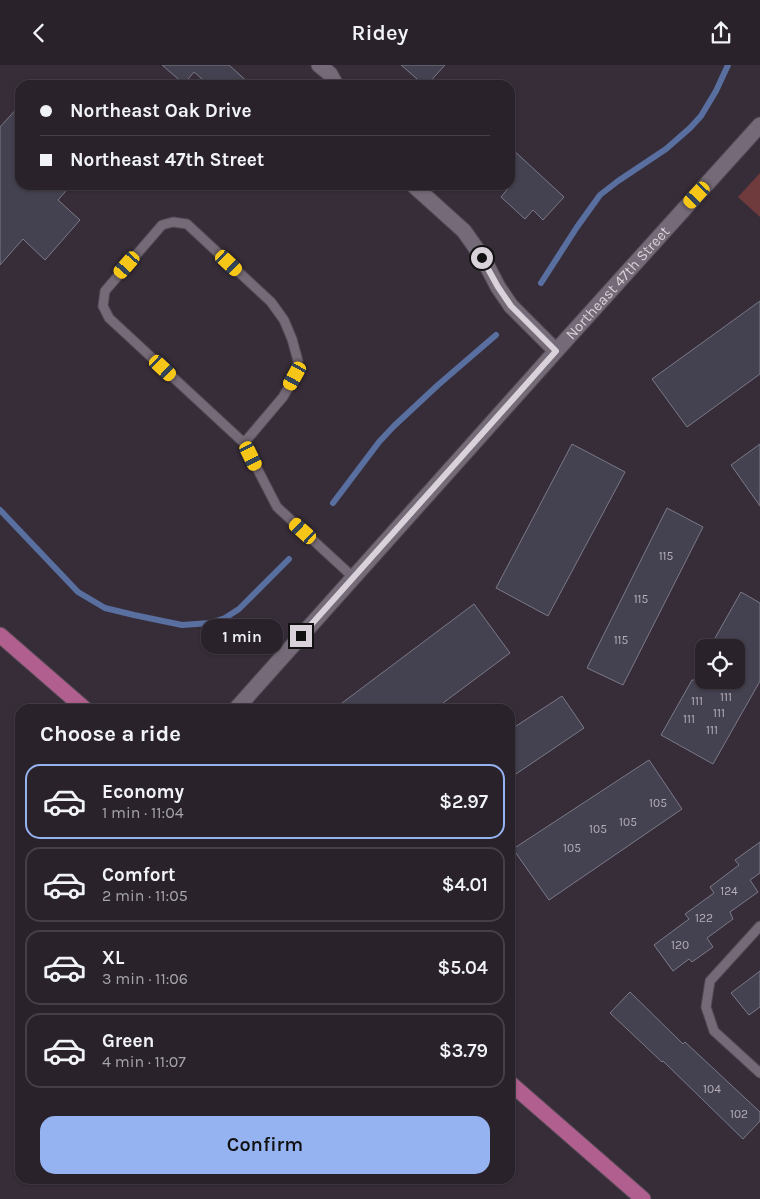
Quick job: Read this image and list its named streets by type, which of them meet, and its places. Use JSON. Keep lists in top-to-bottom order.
{
  "streets": {
    "street": ["Northeast 47th Street"]
  },
  "house_numbers": [
    "115",
    "115",
    "115",
    "111",
    "111",
    "111",
    "111",
    "111",
    "105",
    "105",
    "105",
    "105",
    "124",
    "122",
    "120",
    "104",
    "102"
  ],
  "page": {
    "header": "Ridey",
    "banner": ["Northeast Oak Drive", "Northeast 47th Street"],
    "bubble": "1 min",
    "heading": "Choose a ride",
    "list": [
      {
        "name": "Economy",
        "note": "1 min · 11:04",
        "value": "$2.97"
      },
      {
        "name": "Comfort",
        "note": "2 min · 11:05",
        "value": "$4.01"
      },
      {
        "name": "XL",
        "note": "3 min · 11:06",
        "value": "$5.04"
      },
      {
        "name": "Green",
        "note": "4 min · 11:07",
        "value": "$3.79"
      }
    ],
    "buttons": "Confirm"
  }
}
